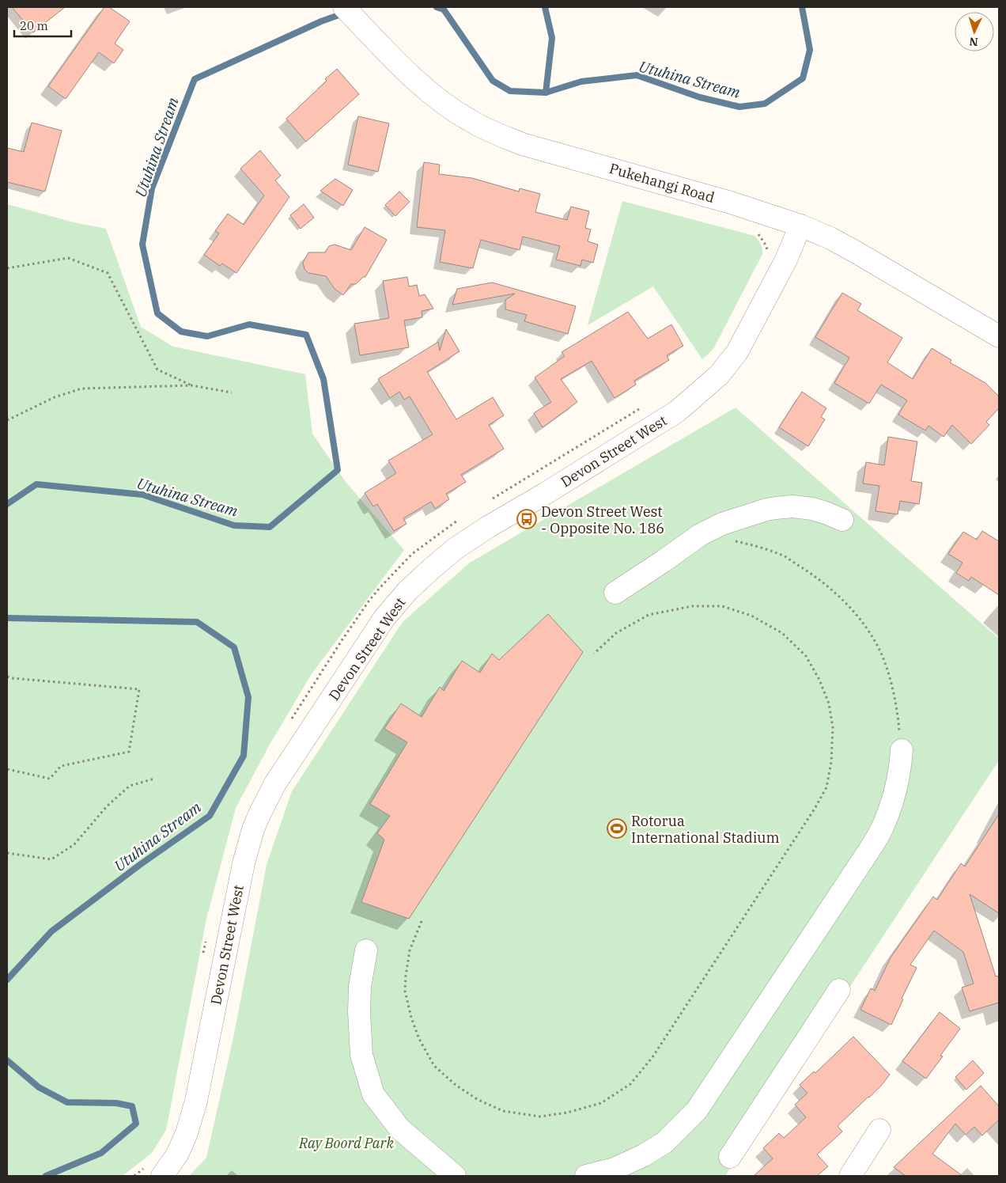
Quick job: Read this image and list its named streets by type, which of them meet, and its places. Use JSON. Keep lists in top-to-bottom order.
{
  "streets": {
    "main road": ["Pukehangi Road", "Devon Street West"]
  },
  "crossings": [
    ["Pukehangi Road", "Devon Street West"]
  ],
  "water": ["Utuhina Stream"],
  "parks": ["Ray Boord Park"],
  "places": {
    "bus stop": ["Devon Street West - Opposite No. 186"],
    "sports": ["Rotorua International Stadium"]
  },
  "scale_bar": "20 m",
  "north": "bottom"
}
